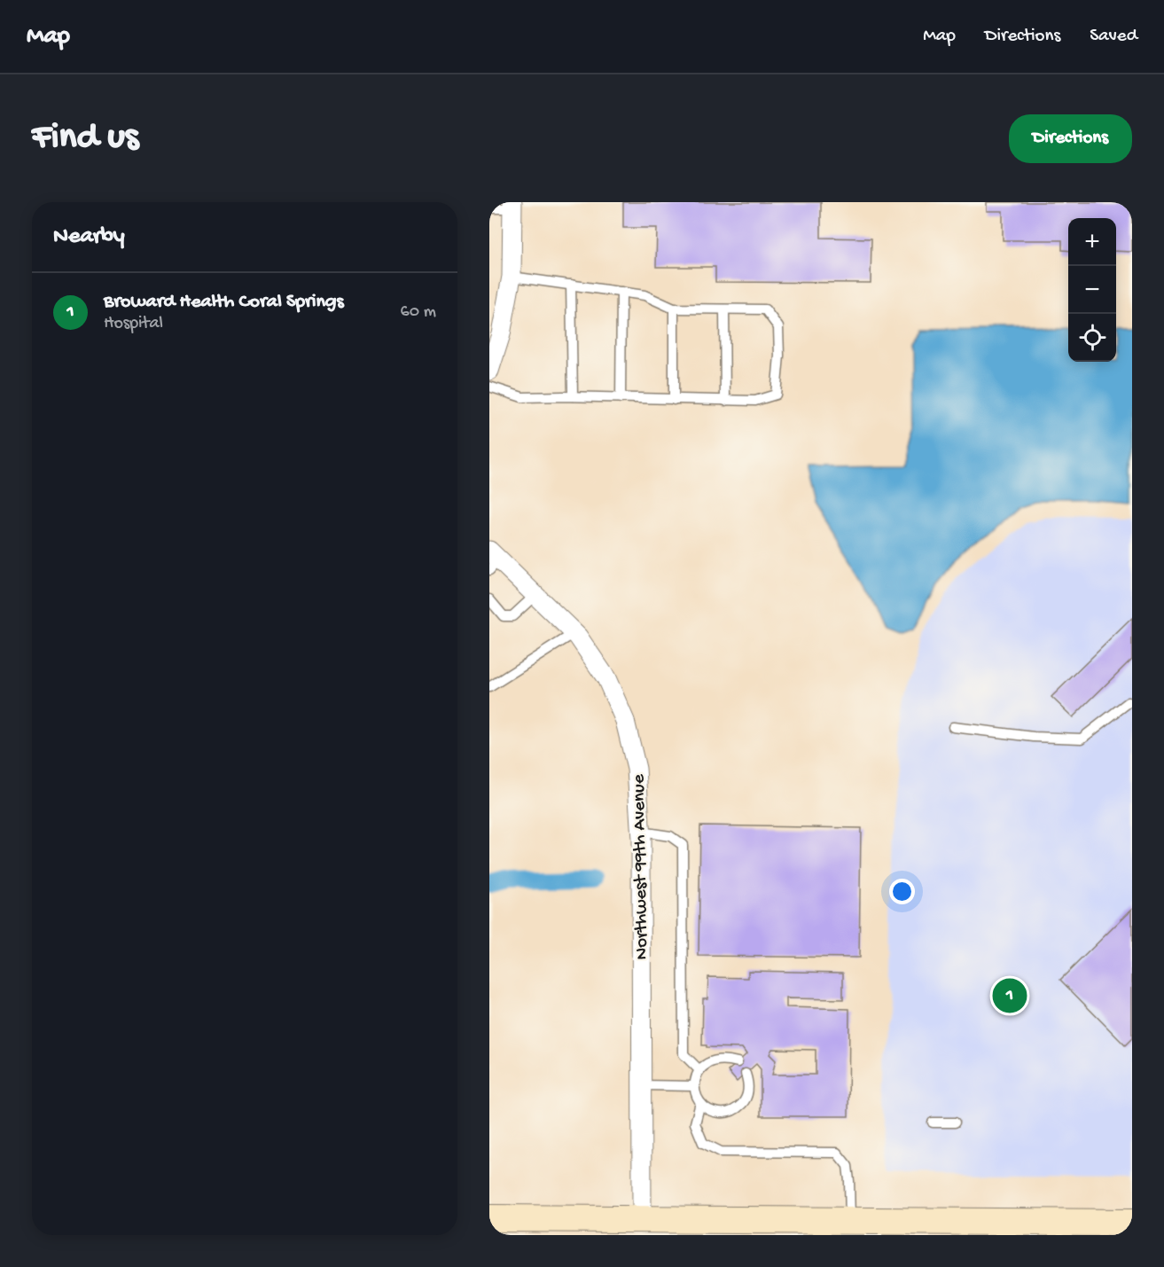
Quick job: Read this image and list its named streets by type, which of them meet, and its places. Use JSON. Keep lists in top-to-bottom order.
{
  "streets": {
    "street": ["Northwest 99th Avenue"]
  },
  "page": {
    "header": "Map",
    "nav": ["Map", "Directions", "Saved"],
    "buttons": "Directions",
    "title": "Find us",
    "heading": "Nearby",
    "map_buttons": ["+", "−"],
    "list": [
      {
        "mark": "1",
        "name": "Broward Health Coral Springs",
        "note": "Hospital",
        "value": "60 m"
      }
    ],
    "pins": "1"
  }
}
